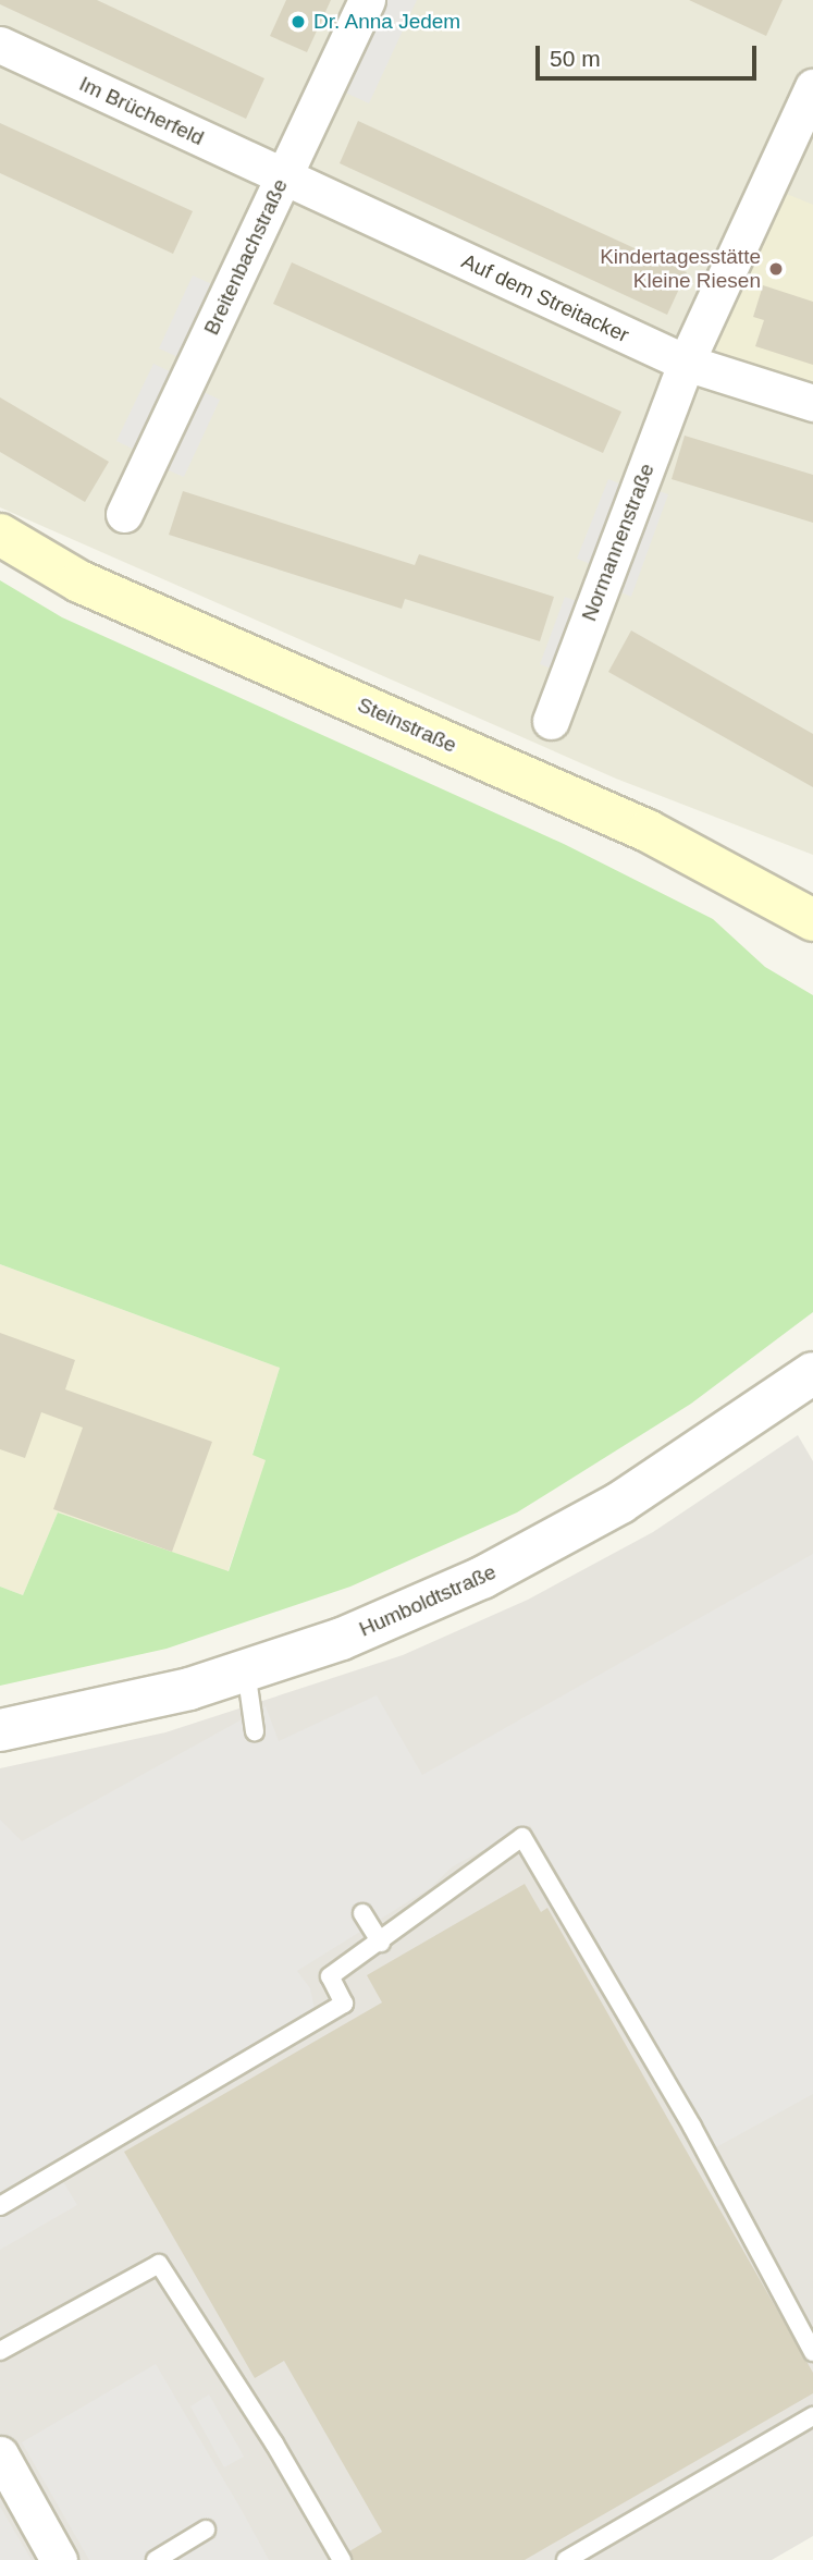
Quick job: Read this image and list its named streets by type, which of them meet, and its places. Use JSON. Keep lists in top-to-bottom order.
{
  "streets": {
    "main road": ["Steinstraße"],
    "street": [
      "Im Brücherfeld",
      "Breitenbachstraße",
      "Auf dem Streitacker",
      "Normannenstraße",
      "Humboldtstraße"
    ]
  },
  "crossings": [
    ["Im Brücherfeld", "Breitenbachstraße"],
    ["Im Brücherfeld", "Auf dem Streitacker"],
    ["Breitenbachstraße", "Auf dem Streitacker"],
    ["Auf dem Streitacker", "Normannenstraße"]
  ],
  "places": ["Dr. Anna Jedem", "Kindertagesstätte Kleine Riesen"],
  "scale_bar": "50 m"
}
